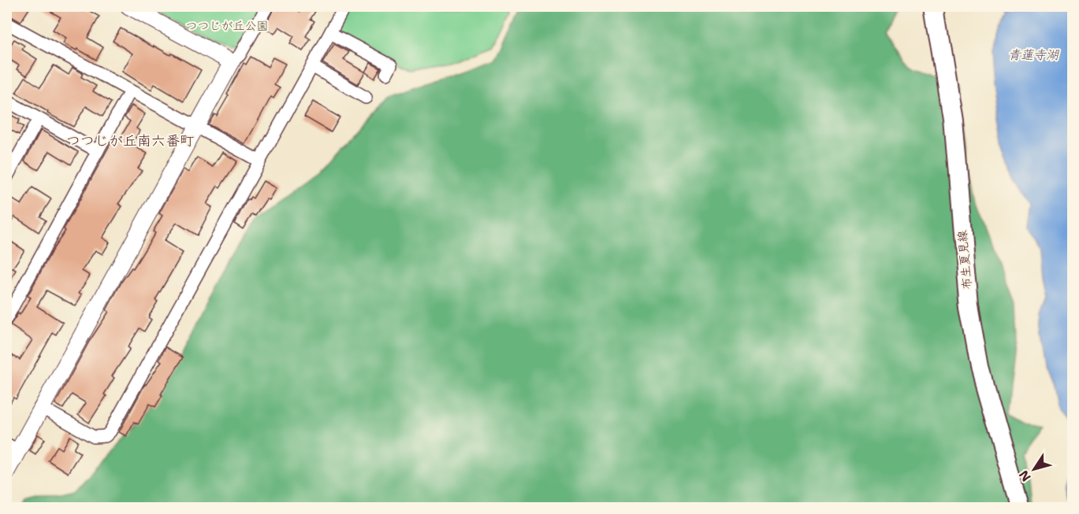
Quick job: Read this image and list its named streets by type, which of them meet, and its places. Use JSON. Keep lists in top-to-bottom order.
{
  "streets": {
    "main road": ["布生夏見線"]
  },
  "districts": ["つつじが丘南六番町"],
  "water": ["青蓮寺湖"],
  "parks": ["つつじが丘公園"],
  "north": "bottom left"
}
